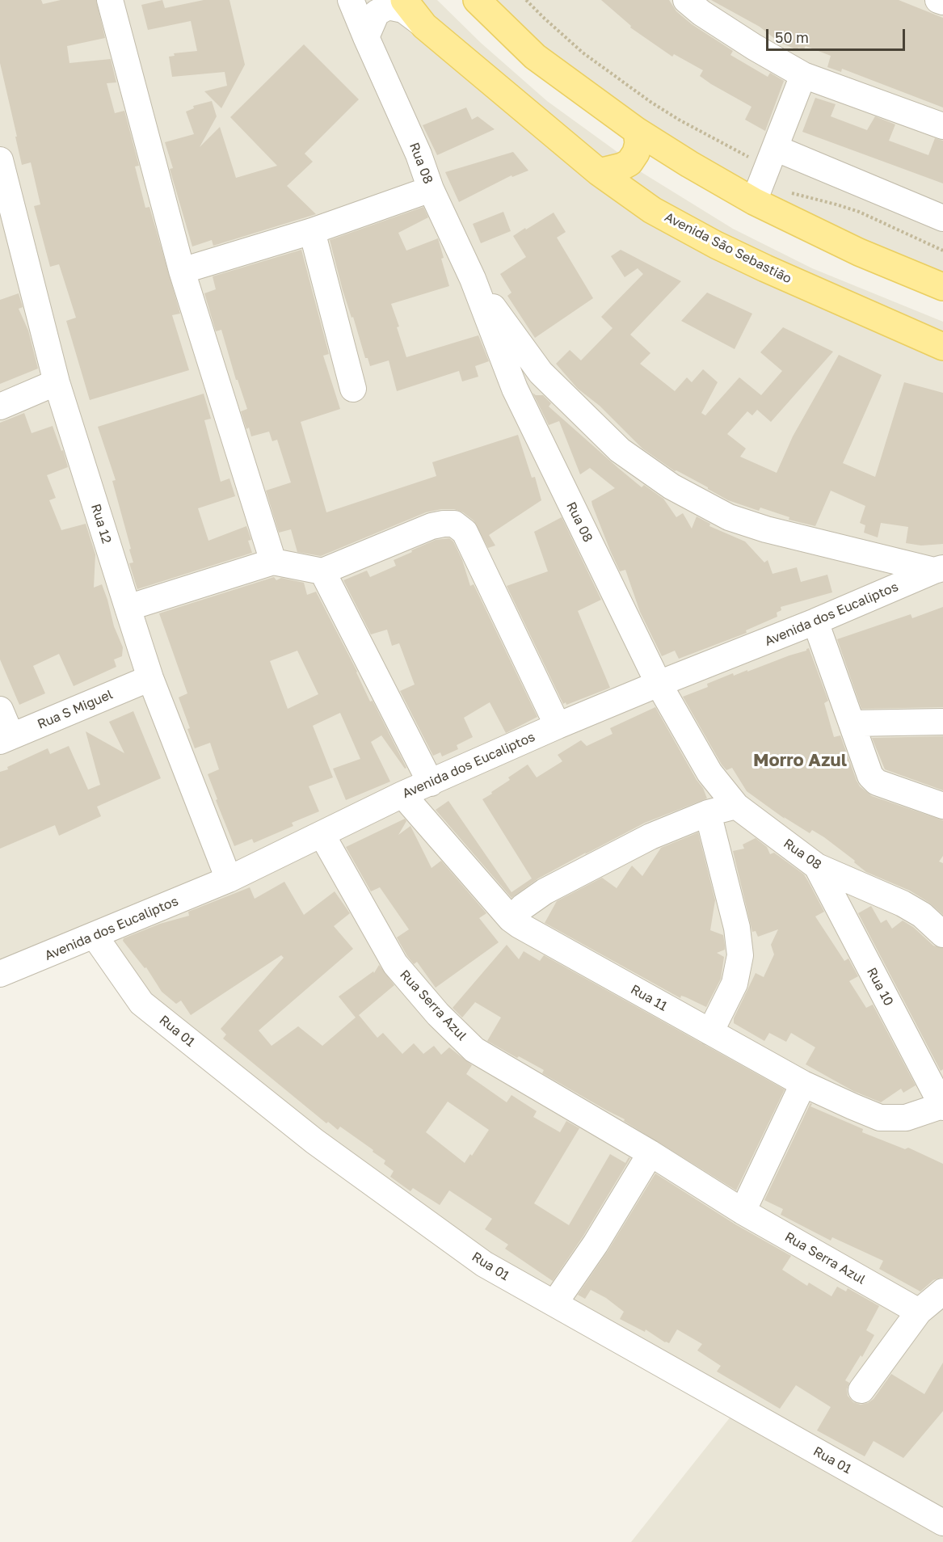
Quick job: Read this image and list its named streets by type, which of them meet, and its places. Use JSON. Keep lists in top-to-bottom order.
{
  "streets": {
    "main road": ["Avenida São Sebastião"],
    "street": [
      "Rua 08",
      "Rua 12",
      "Avenida dos Eucaliptos",
      "Rua S Miguel",
      "Rua 10",
      "Rua 11",
      "Rua Serra Azul",
      "Rua 01"
    ]
  },
  "crossings": [
    ["Rua 08", "Avenida dos Eucaliptos"],
    ["Rua 08", "Rua 10"],
    ["Rua 12", "Avenida dos Eucaliptos"],
    ["Rua 12", "Rua S Miguel"],
    ["Avenida dos Eucaliptos", "Rua 11"],
    ["Avenida dos Eucaliptos", "Rua Serra Azul"],
    ["Avenida dos Eucaliptos", "Rua 01"],
    ["Rua 10", "Rua 11"]
  ],
  "districts": ["Morro Azul"],
  "scale_bar": "50 m"
}
